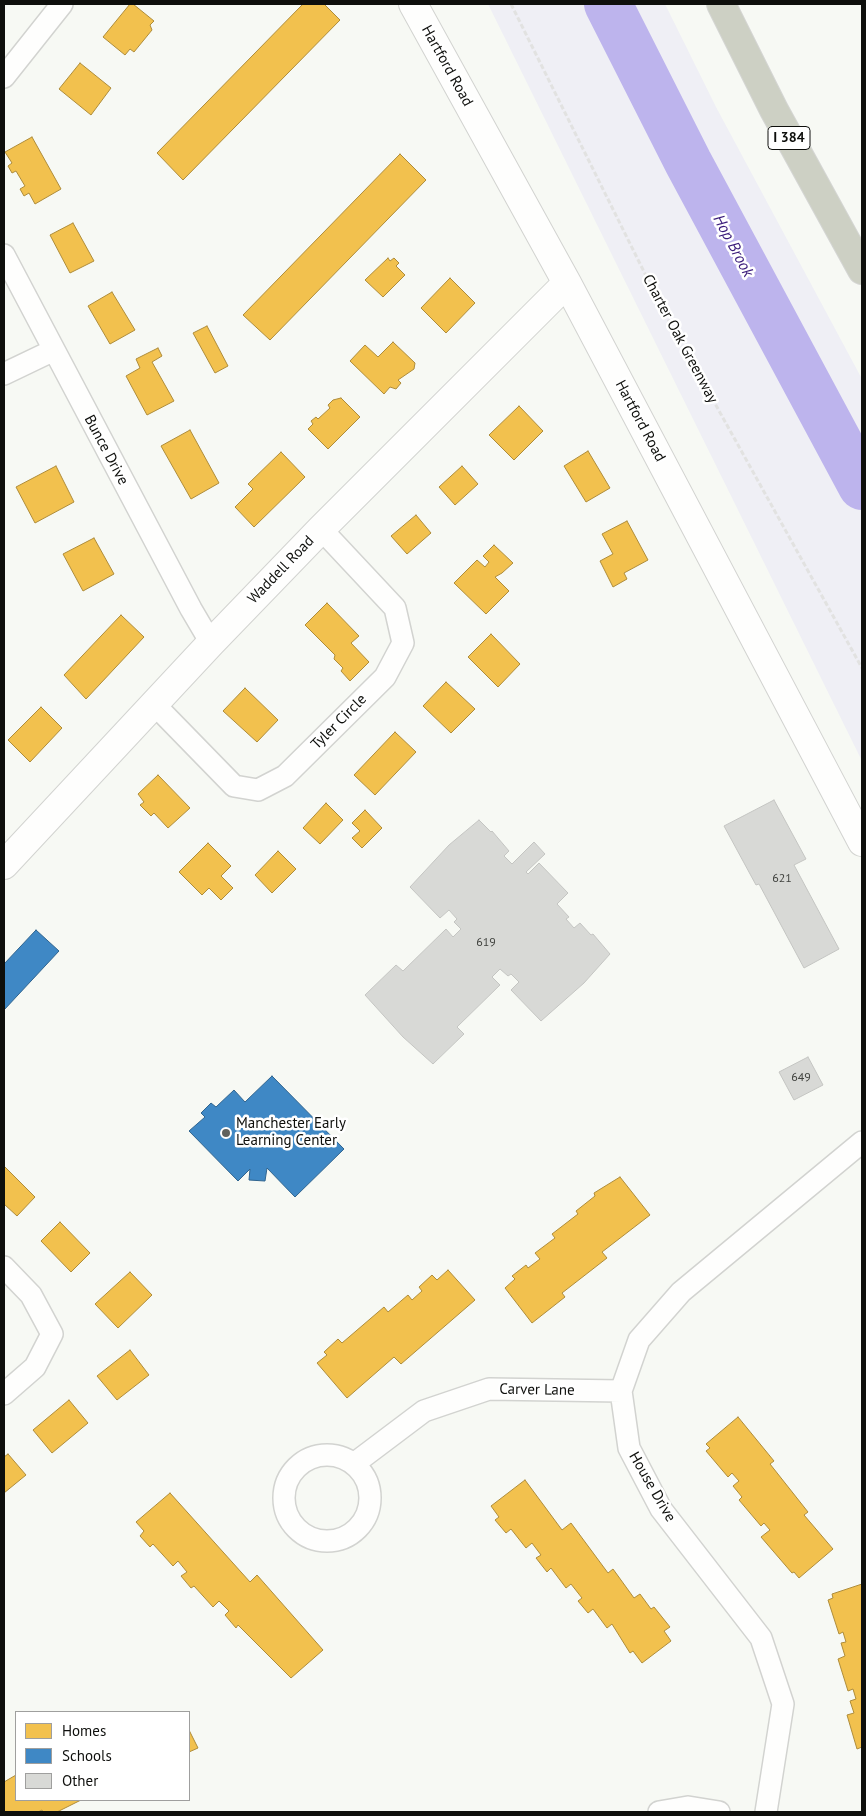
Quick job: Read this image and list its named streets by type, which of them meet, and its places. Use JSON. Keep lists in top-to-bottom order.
{
  "streets": {
    "highway": ["I 384"],
    "main road": ["Hartford Road", "Waddell Road"],
    "street": [
      "Bunce Drive",
      "Tyler Circle",
      "Carver Lane",
      "House Drive"
    ],
    "path": ["Charter Oak Greenway"]
  },
  "crossings": [
    ["Hartford Road", "Waddell Road"],
    ["Bunce Drive", "Waddell Road"],
    ["Waddell Road", "Tyler Circle"],
    ["Carver Lane", "House Drive"]
  ],
  "water": ["Hop Brook"],
  "places": ["Manchester Early Learning Center"],
  "house_numbers": ["621", "619", "649"],
  "legend": ["Homes", "Schools", "Other"]
}
